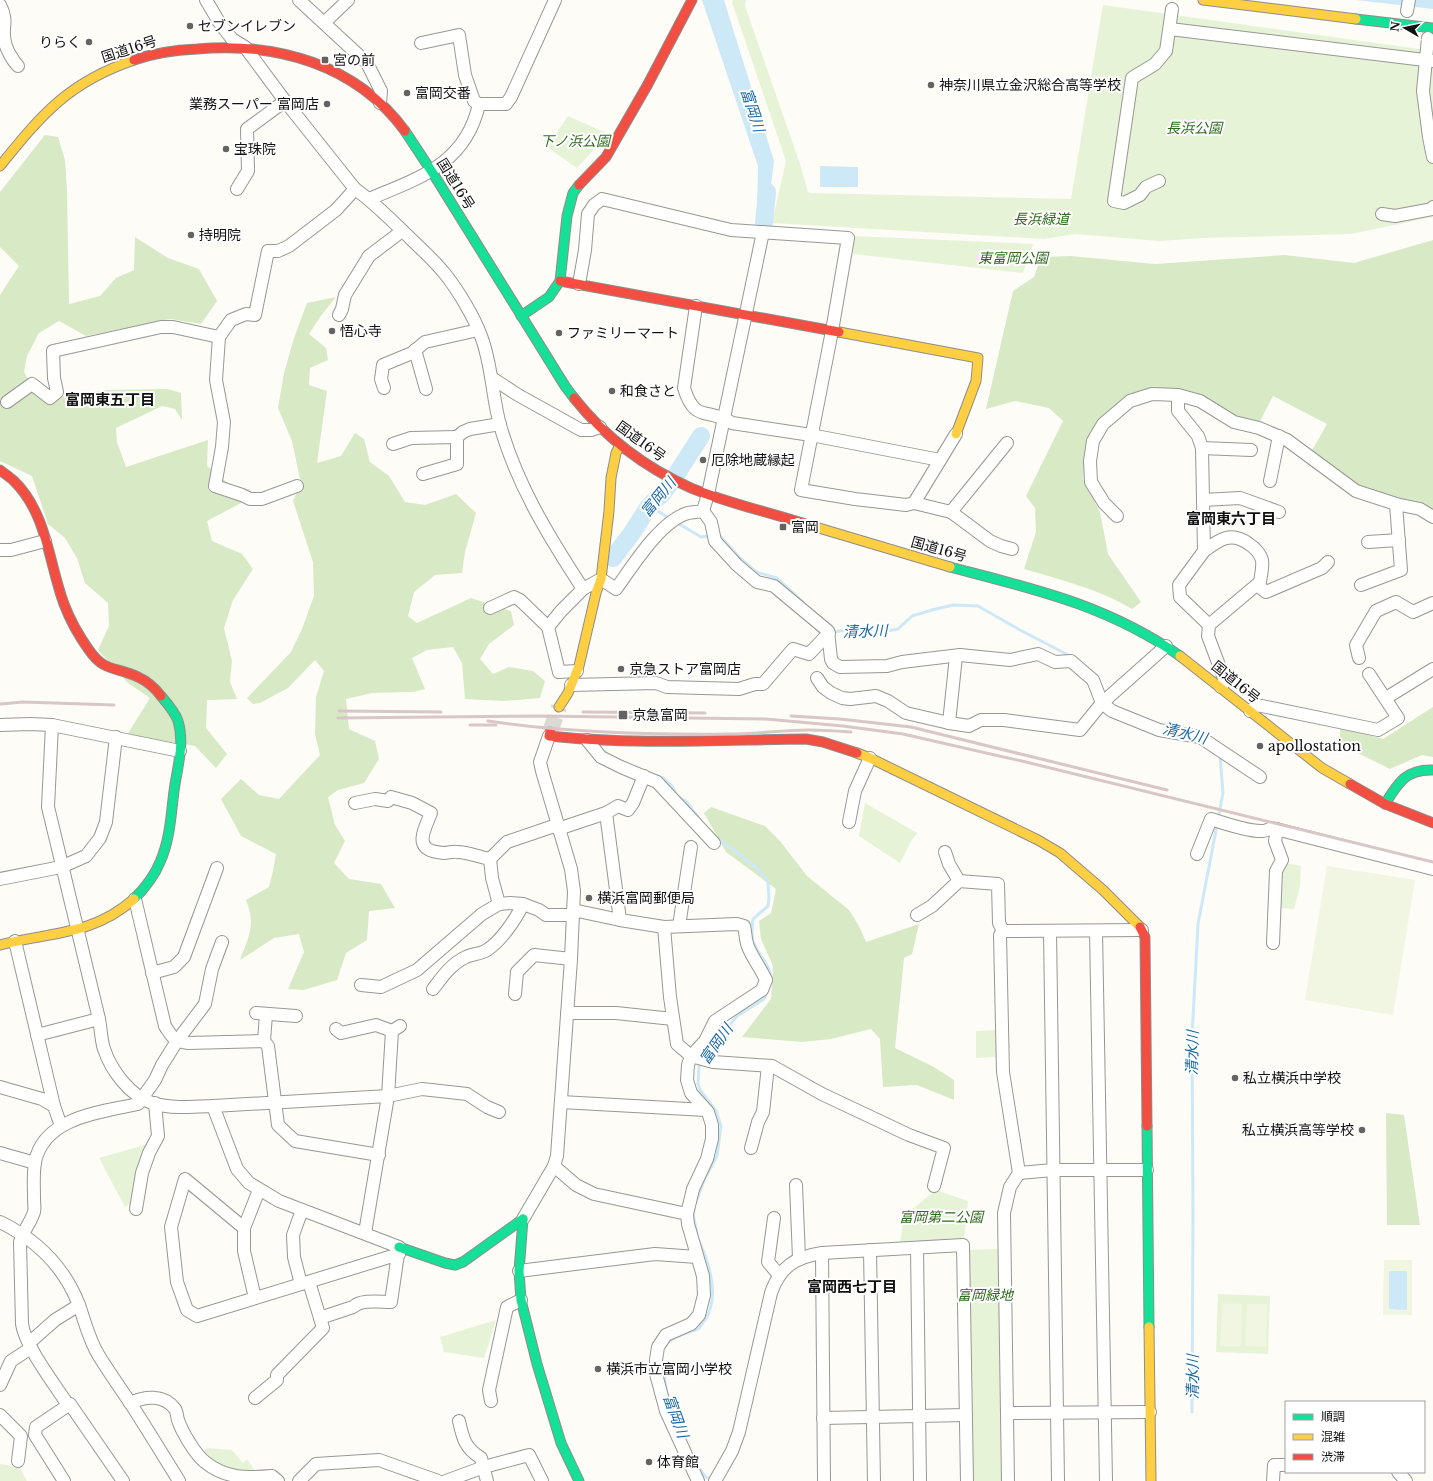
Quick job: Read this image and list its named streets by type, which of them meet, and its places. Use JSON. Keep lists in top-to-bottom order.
{
  "streets": {
    "main road": ["国道16号"]
  },
  "districts": ["富岡東五丁目", "富岡東六丁目", "富岡西七丁目"],
  "water": ["富岡川", "清水川"],
  "parks": [
    "長浜公園",
    "下ノ浜公園",
    "長浜緑道",
    "東富岡公園",
    "富岡第二公園",
    "富岡緑地"
  ],
  "places": {
    "other": [
      "セブンイレブン",
      "りらく",
      "神奈川県立金沢総合高等学校",
      "富岡交番",
      "業務スーパー 富岡店",
      "宝珠院",
      "持明院",
      "悟心寺",
      "ファミリーマート",
      "和食さと",
      "厄除地蔵縁起",
      "京急ストア富岡店",
      "apollostation",
      "横浜富岡郵便局",
      "私立横浜中学校",
      "私立横浜高等学校",
      "横浜市立富岡小学校",
      "体育館"
    ],
    "transit": ["宮の前", "富岡", "京急富岡"]
  },
  "legend": ["順調", "混雑", "渋滞"],
  "north": "left"
}
